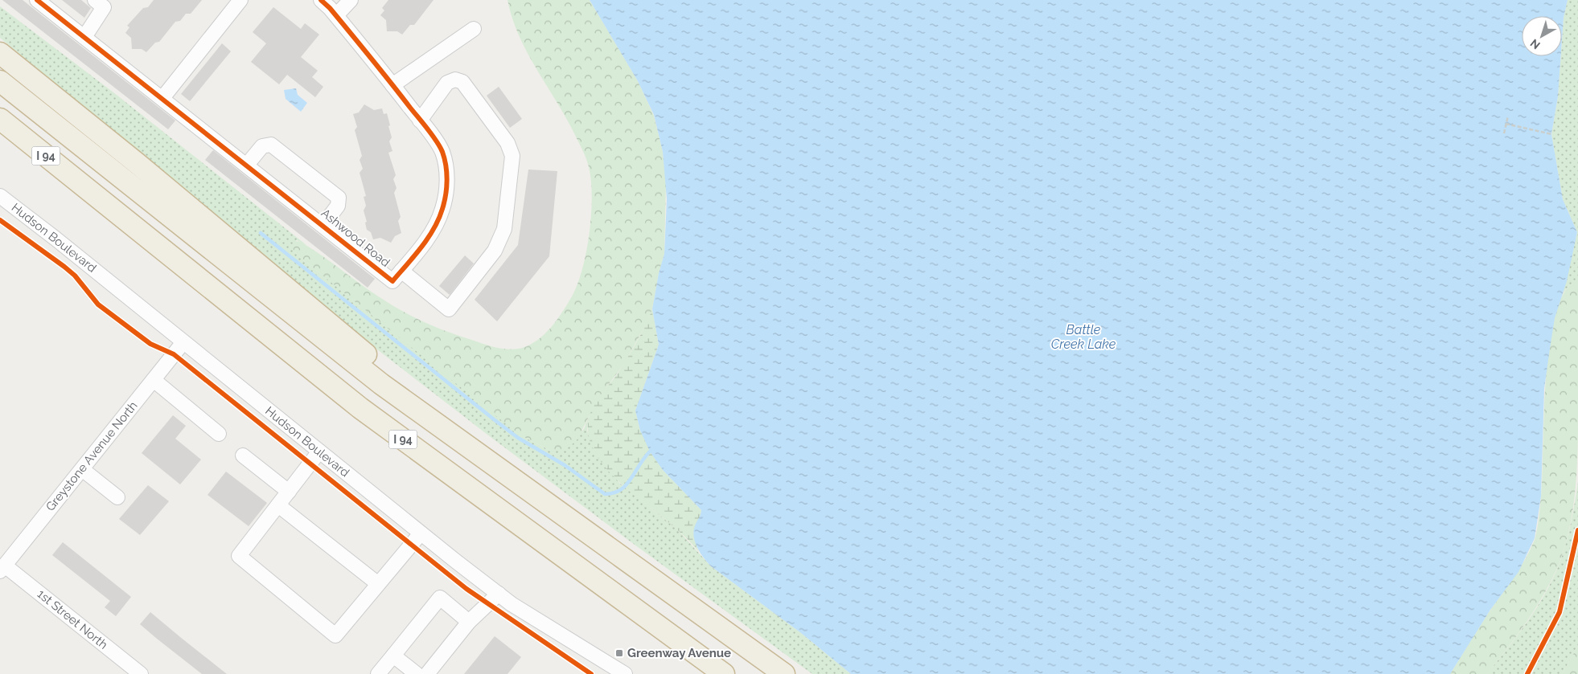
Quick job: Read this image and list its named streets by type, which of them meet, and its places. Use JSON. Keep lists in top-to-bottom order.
{
  "streets": {
    "highway": ["I 94"],
    "street": [
      "Hudson Boulevard",
      "Ashwood Road",
      "Greystone Avenue North",
      "1st Street North"
    ]
  },
  "crossings": [
    ["Hudson Boulevard", "Greystone Avenue North"],
    ["Greystone Avenue North", "1st Street North"]
  ],
  "water": ["Battle Creek Lake"],
  "places": {
    "transit": ["Greenway Avenue"]
  },
  "north": "bottom left"
}
